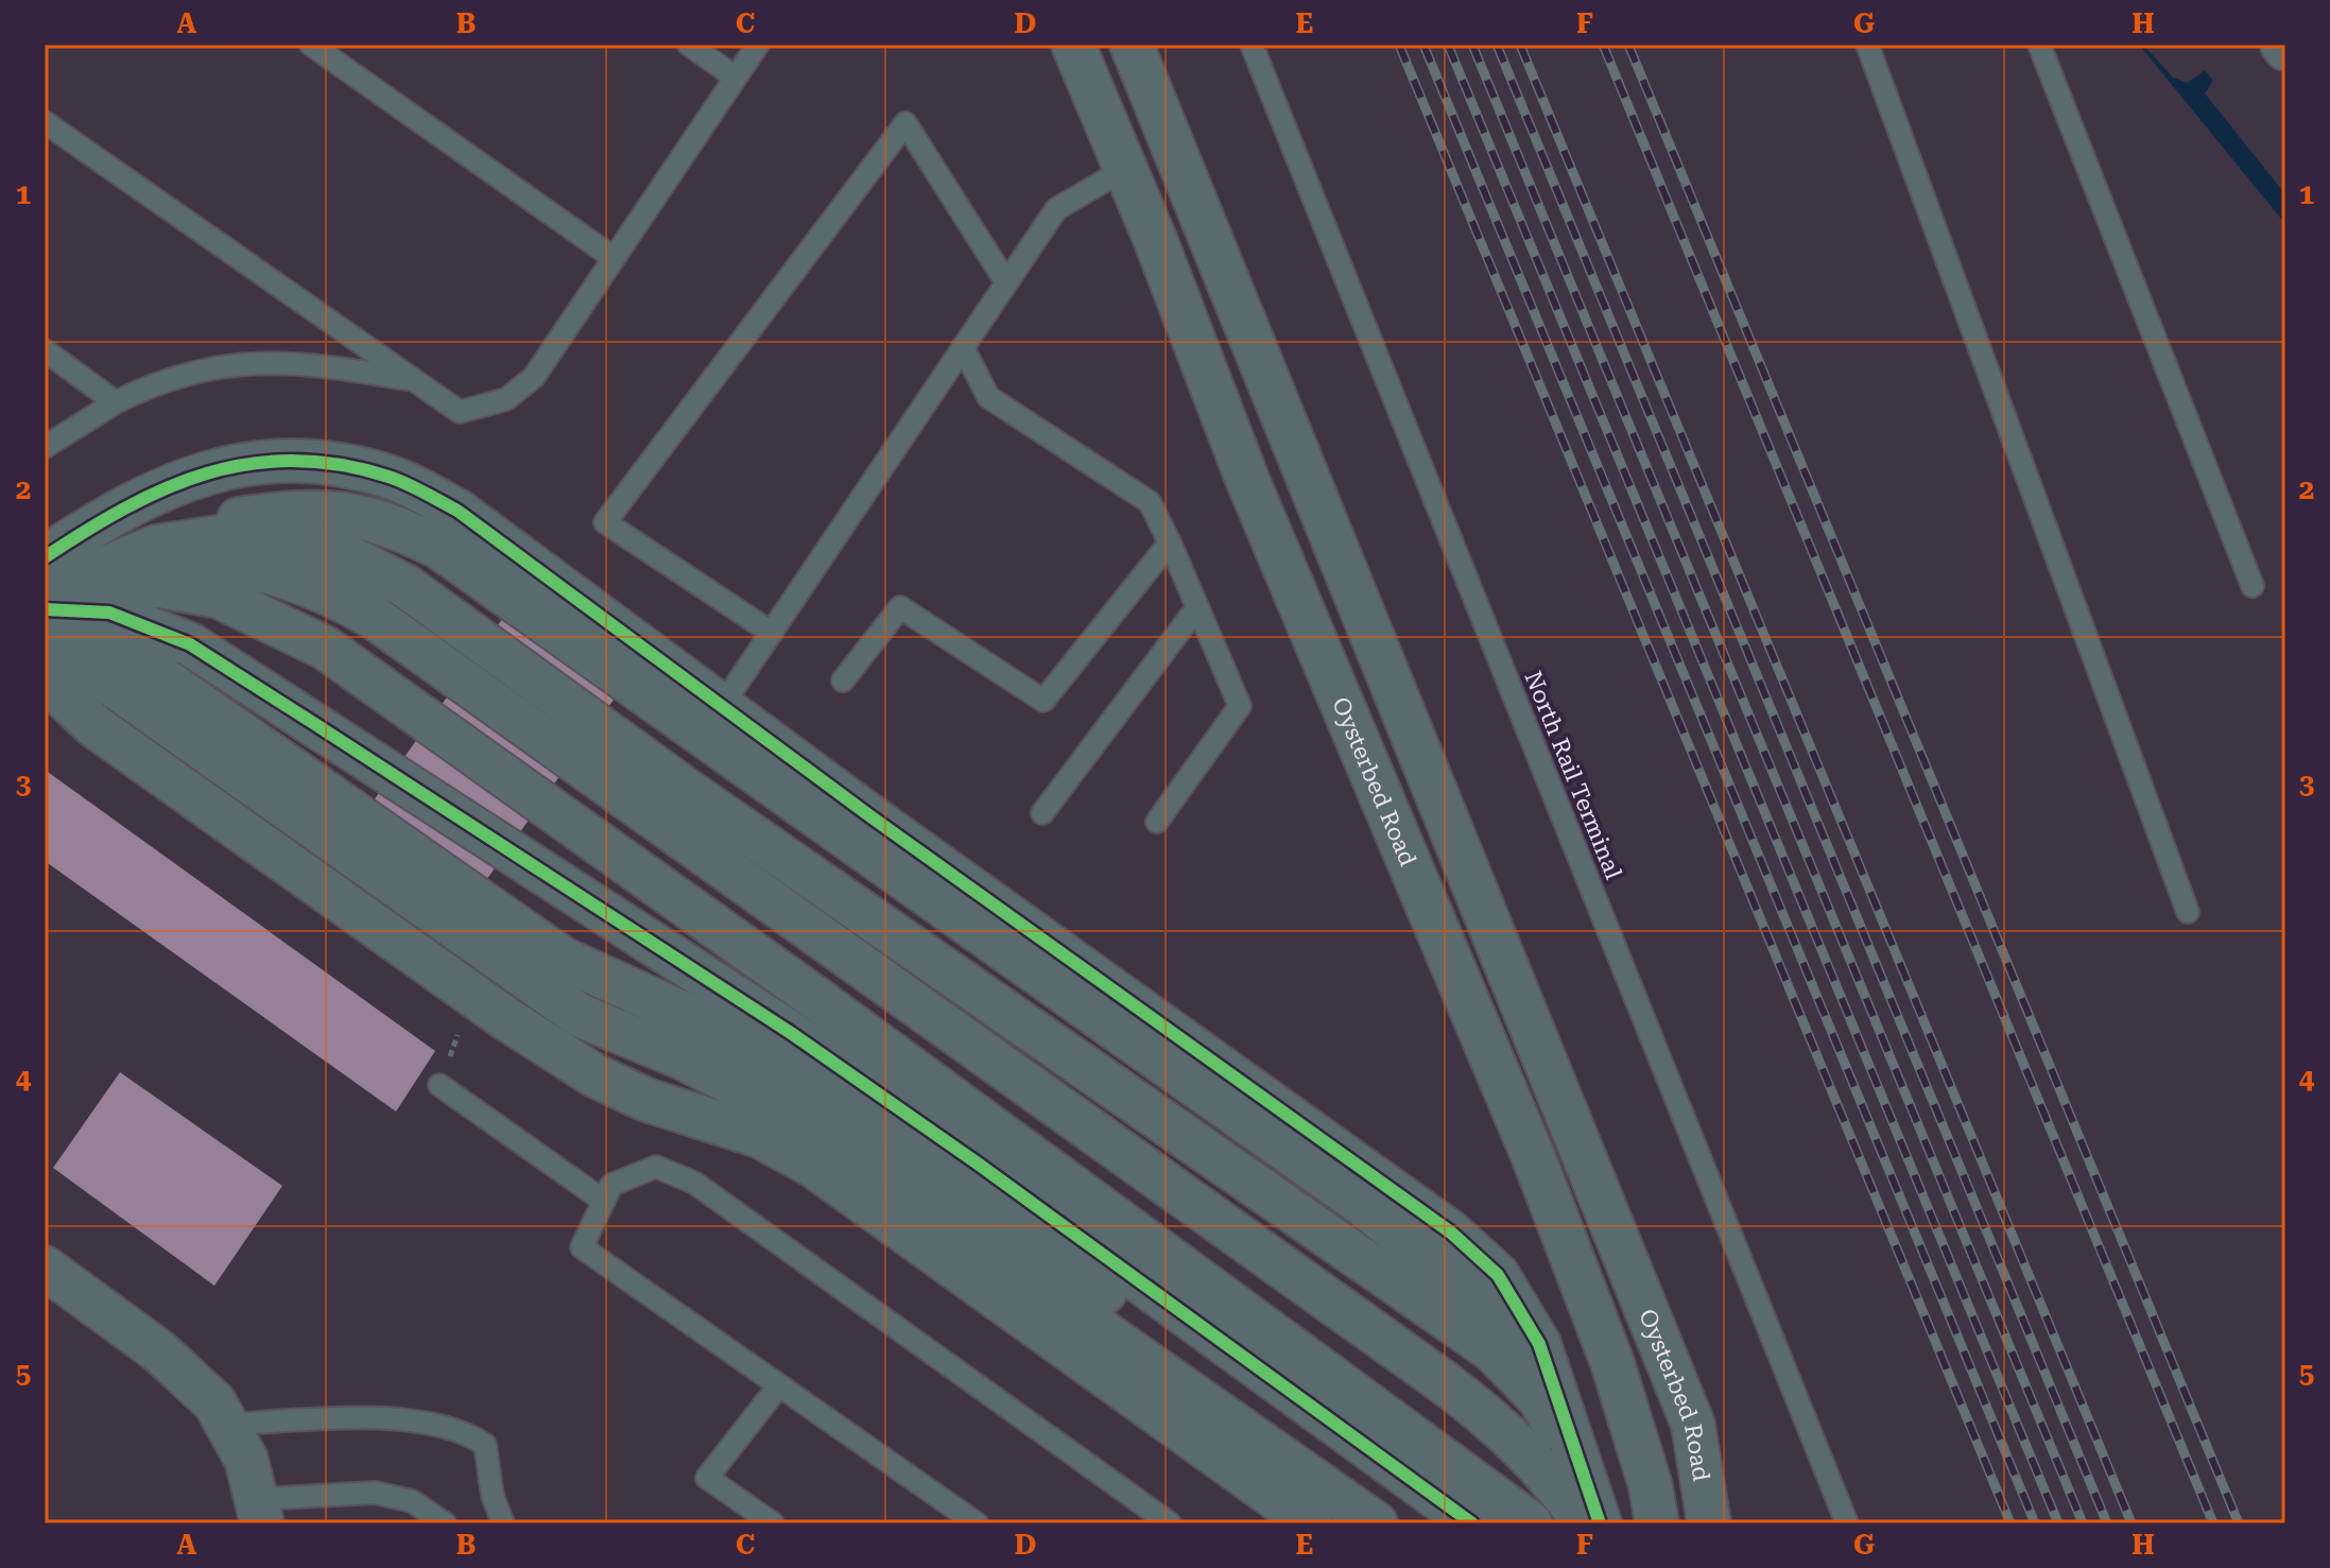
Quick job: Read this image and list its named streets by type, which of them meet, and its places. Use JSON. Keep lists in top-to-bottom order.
{
  "streets": {
    "street": ["Oysterbed Road"],
    "lane": ["North Rail Terminal"]
  },
  "grid": {
    "columns": [
      "A",
      "B",
      "C",
      "D",
      "E",
      "F",
      "G",
      "H"
    ],
    "rows": [
      "1",
      "2",
      "3",
      "4",
      "5"
    ]
  }
}
